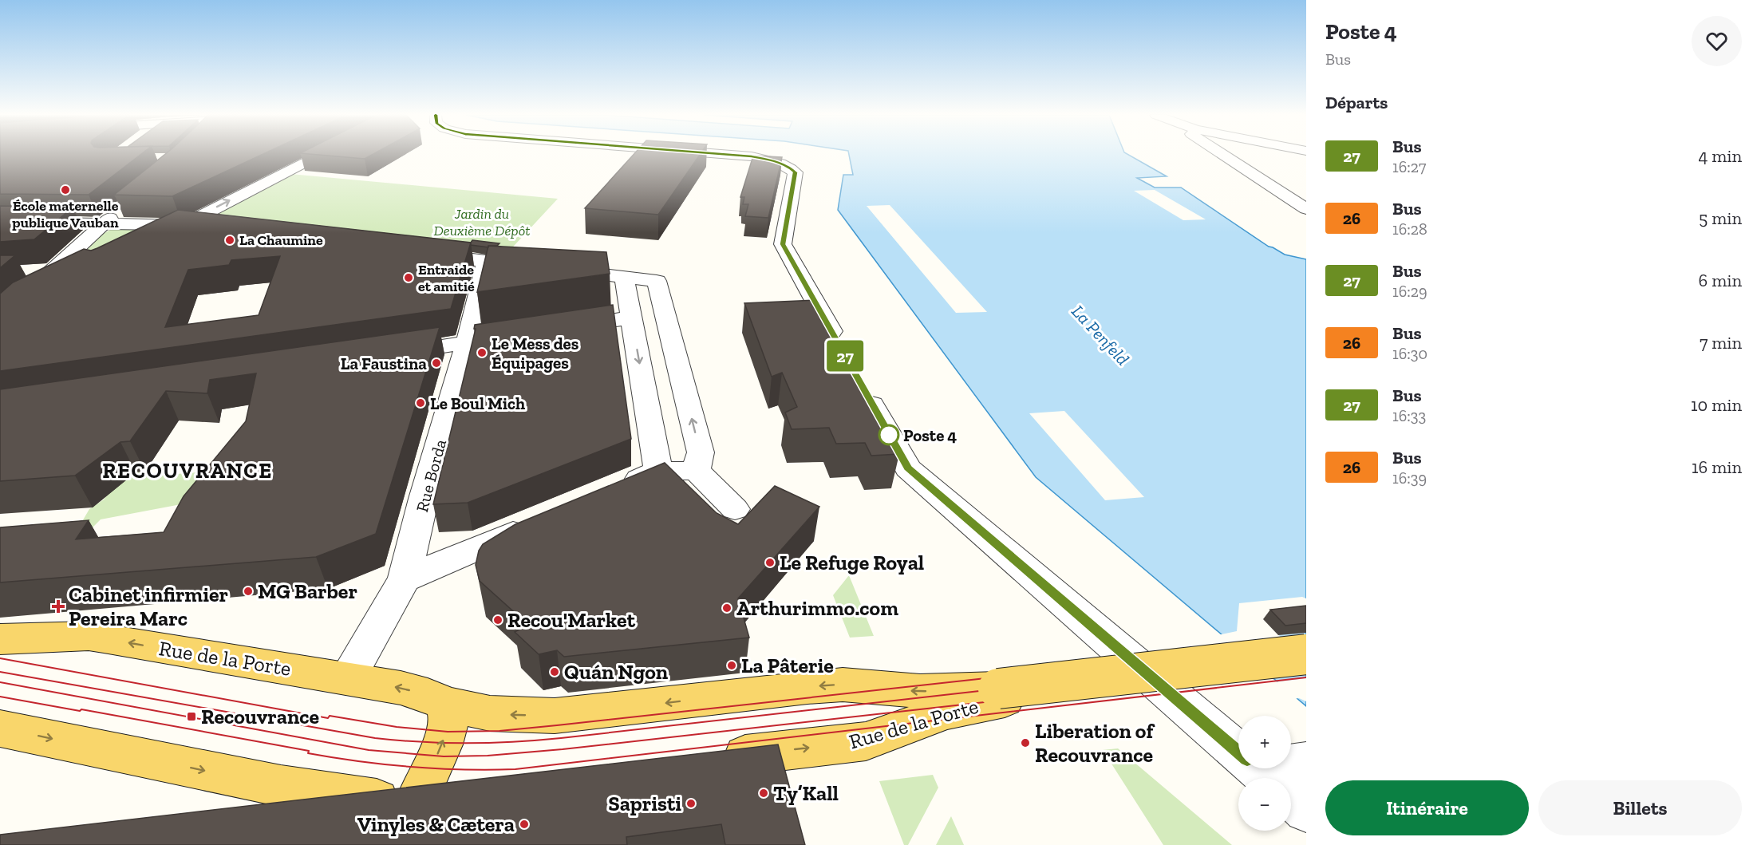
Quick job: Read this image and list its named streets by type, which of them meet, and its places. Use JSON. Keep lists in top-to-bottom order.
{
  "streets": {
    "main road": ["Rue de la Porte"],
    "street": ["Rue Borda"]
  },
  "crossings": [
    ["Rue Borda", "Rue de la Porte"]
  ],
  "districts": ["RECOUVRANCE"],
  "water": ["La Penfeld"],
  "parks": ["Jardin du Deuxième Dépôt"],
  "places": {
    "other": [
      "École maternelle publique Vauban",
      "La Chaumine",
      "Entraide et amitié",
      "Le Mess des Équipages",
      "La Faustina",
      "Le Boul Mich",
      "Poste 4",
      "Le Refuge Royal",
      "MG Barber",
      "Arthurimmo.com",
      "Recou'Market",
      "La Pâterie",
      "Quán Ngon",
      "Liberation of Recouvrance",
      "Ty’Kall",
      "Sapristi",
      "Vinyles & Cætera"
    ],
    "health": ["Cabinet infirmier Pereira Marc"],
    "transit": ["Recouvrance"]
  },
  "lines": ["bus line 27"],
  "page": {
    "on_map": "27",
    "heading": [
      ["Poste 4", "Bus"],
      "Départs"
    ],
    "list": [
      {
        "mark": "27",
        "name": "Bus",
        "note": "16:27",
        "value": "4 min"
      },
      {
        "mark": "26",
        "name": "Bus",
        "note": "16:28",
        "value": "5 min"
      },
      {
        "mark": "27",
        "name": "Bus",
        "note": "16:29",
        "value": "6 min"
      },
      {
        "mark": "26",
        "name": "Bus",
        "note": "16:30",
        "value": "7 min"
      },
      {
        "mark": "27",
        "name": "Bus",
        "note": "16:33",
        "value": "10 min"
      },
      {
        "mark": "26",
        "name": "Bus",
        "note": "16:39",
        "value": "16 min"
      }
    ],
    "map_buttons": ["+", "−"],
    "buttons": ["Itinéraire", "Billets"]
  }
}
